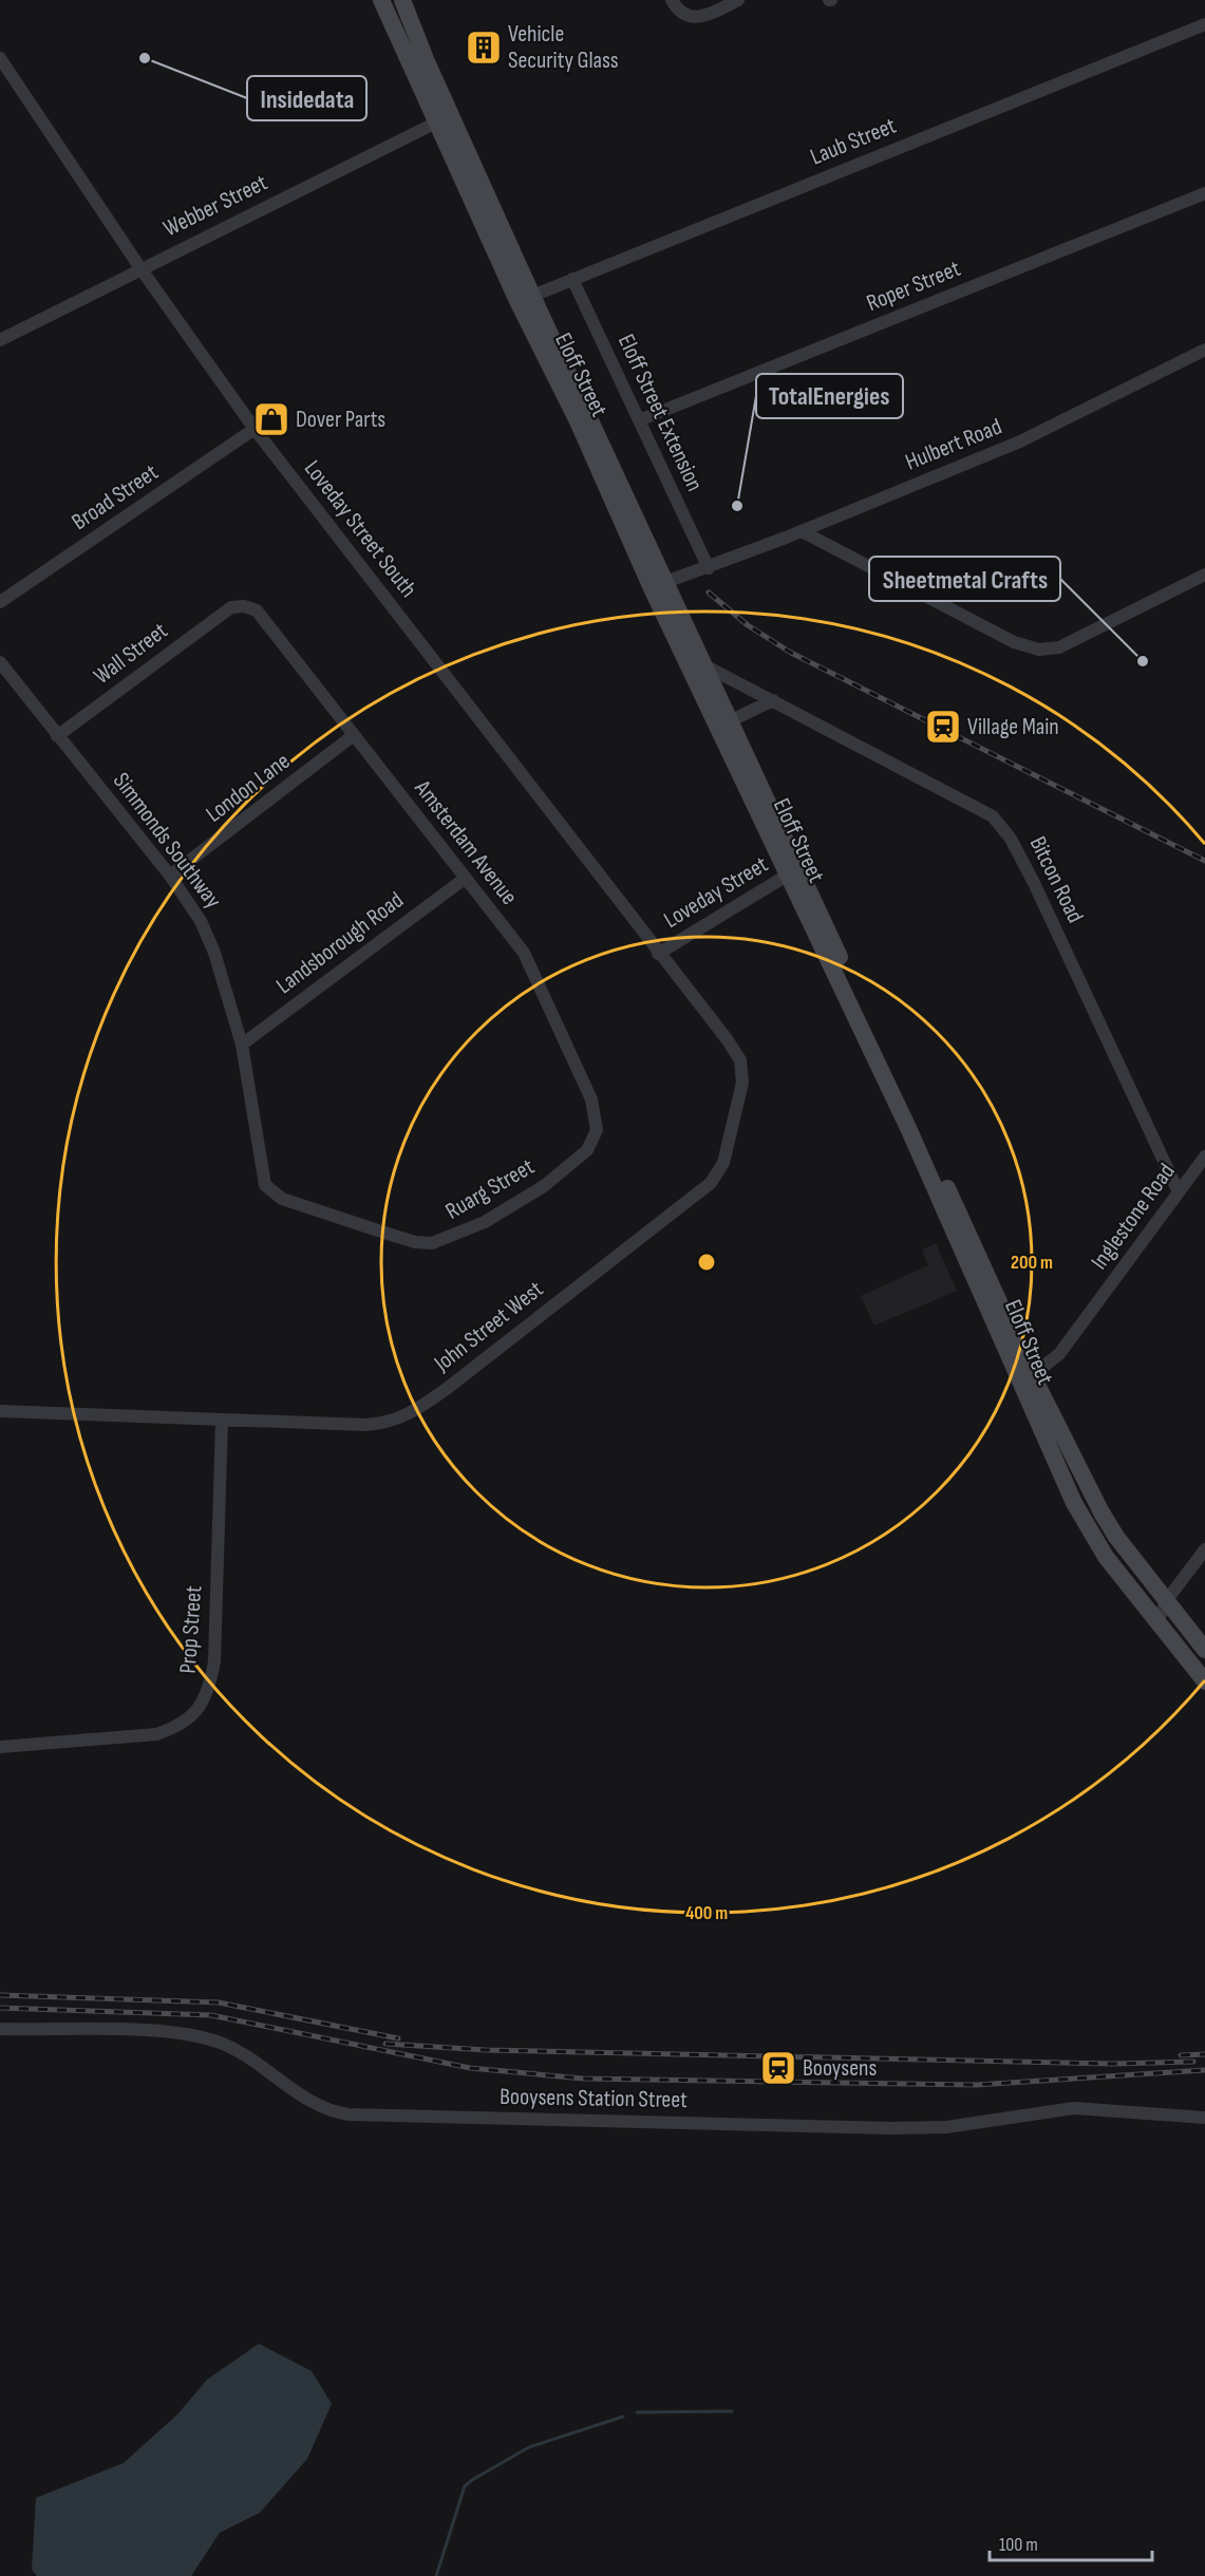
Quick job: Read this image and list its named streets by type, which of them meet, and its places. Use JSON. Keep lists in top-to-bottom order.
{
  "streets": {
    "street": [
      "Laub Street",
      "Webber Street",
      "Roper Street",
      "Eloff Street",
      "Eloff Street Extension",
      "Hulbert Road",
      "Broad Street",
      "Loveday Street South",
      "Wall Street",
      "London Lane",
      "Simmonds Southway",
      "Amsterdam Avenue",
      "Bitcon Road",
      "Loveday Street",
      "Landsborough Road",
      "Ruarg Street",
      "Inglestone Road",
      "John Street West",
      "Prop Street",
      "Booysens Station Street"
    ]
  },
  "crossings": [
    ["Laub Street", "Eloff Street"],
    ["Laub Street", "Eloff Street Extension"],
    ["Webber Street", "Eloff Street"],
    ["Webber Street", "Loveday Street South"],
    ["Roper Street", "Eloff Street Extension"],
    ["Eloff Street", "Hulbert Road"],
    ["Eloff Street", "Bitcon Road"],
    ["Eloff Street", "Loveday Street"],
    ["Eloff Street", "Inglestone Road"],
    ["Eloff Street Extension", "Hulbert Road"],
    ["Broad Street", "Loveday Street South"],
    ["Loveday Street South", "Loveday Street"],
    ["Loveday Street South", "John Street West"],
    ["Wall Street", "Simmonds Southway"],
    ["Wall Street", "Amsterdam Avenue"],
    ["London Lane", "Simmonds Southway"],
    ["London Lane", "Amsterdam Avenue"],
    ["Simmonds Southway", "Landsborough Road"],
    ["Simmonds Southway", "Ruarg Street"],
    ["Amsterdam Avenue", "Landsborough Road"],
    ["Amsterdam Avenue", "Ruarg Street"],
    ["Bitcon Road", "Inglestone Road"],
    ["Loveday Street", "John Street West"],
    ["John Street West", "Prop Street"]
  ],
  "places": {
    "building": ["Vehicle Security Glass"],
    "other": ["Insidedata", "TotalEnergies", "Sheetmetal Crafts"],
    "shop": ["Dover Parts"],
    "station": ["Village Main", "Booysens"]
  },
  "scale_bar": "100 m",
  "rings": ["200 m", "400 m"]
}
